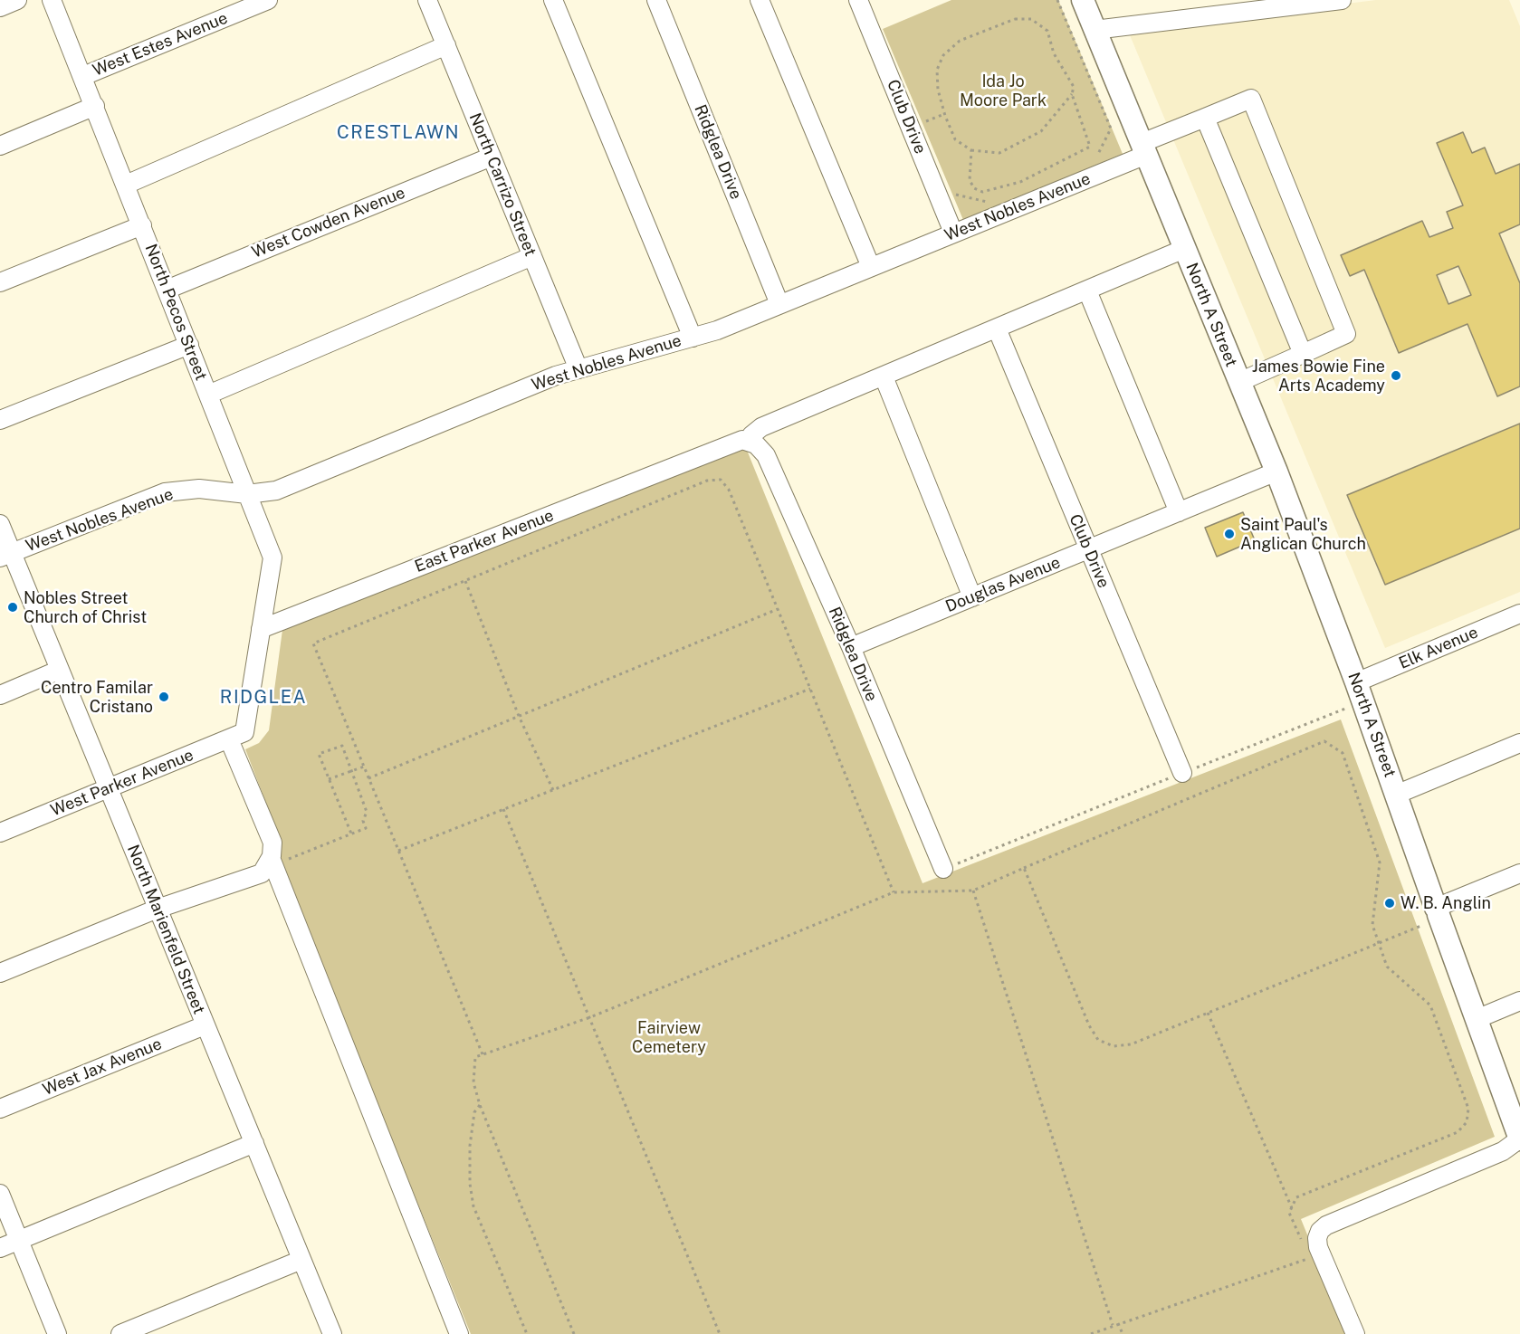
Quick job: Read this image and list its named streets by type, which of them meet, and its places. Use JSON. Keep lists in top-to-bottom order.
{
  "streets": {
    "main road": ["North A Street"],
    "street": [
      "West Estes Avenue",
      "Club Drive",
      "Ridglea Drive",
      "North Carrizo Street",
      "West Nobles Avenue",
      "West Cowden Avenue",
      "North Pecos Street",
      "East Parker Avenue",
      "Douglas Avenue",
      "Elk Avenue",
      "West Parker Avenue",
      "North Marienfeld Street",
      "West Jax Avenue"
    ]
  },
  "crossings": [
    ["West Estes Avenue", "North Pecos Street"],
    ["Club Drive", "West Nobles Avenue"],
    ["Club Drive", "Douglas Avenue"],
    ["Ridglea Drive", "West Nobles Avenue"],
    ["Ridglea Drive", "East Parker Avenue"],
    ["Ridglea Drive", "Douglas Avenue"],
    ["North Carrizo Street", "West Nobles Avenue"],
    ["North Carrizo Street", "West Cowden Avenue"],
    ["West Nobles Avenue", "North Pecos Street"],
    ["West Nobles Avenue", "North A Street"],
    ["West Nobles Avenue", "North Marienfeld Street"],
    ["West Cowden Avenue", "North Pecos Street"],
    ["North Pecos Street", "East Parker Avenue"],
    ["North A Street", "Douglas Avenue"],
    ["North A Street", "Elk Avenue"],
    ["West Parker Avenue", "North Marienfeld Street"],
    ["North Marienfeld Street", "West Jax Avenue"]
  ],
  "districts": ["CRESTLAWN", "RIDGLEA"],
  "parks": ["Ida Jo Moore Park", "Fairview Cemetery"],
  "places": [
    "James Bowie Fine Arts Academy",
    "Saint Paul's Anglican Church",
    "Nobles Street Church of Christ",
    "Centro Familar Cristano",
    "W. B. Anglin"
  ]
}
